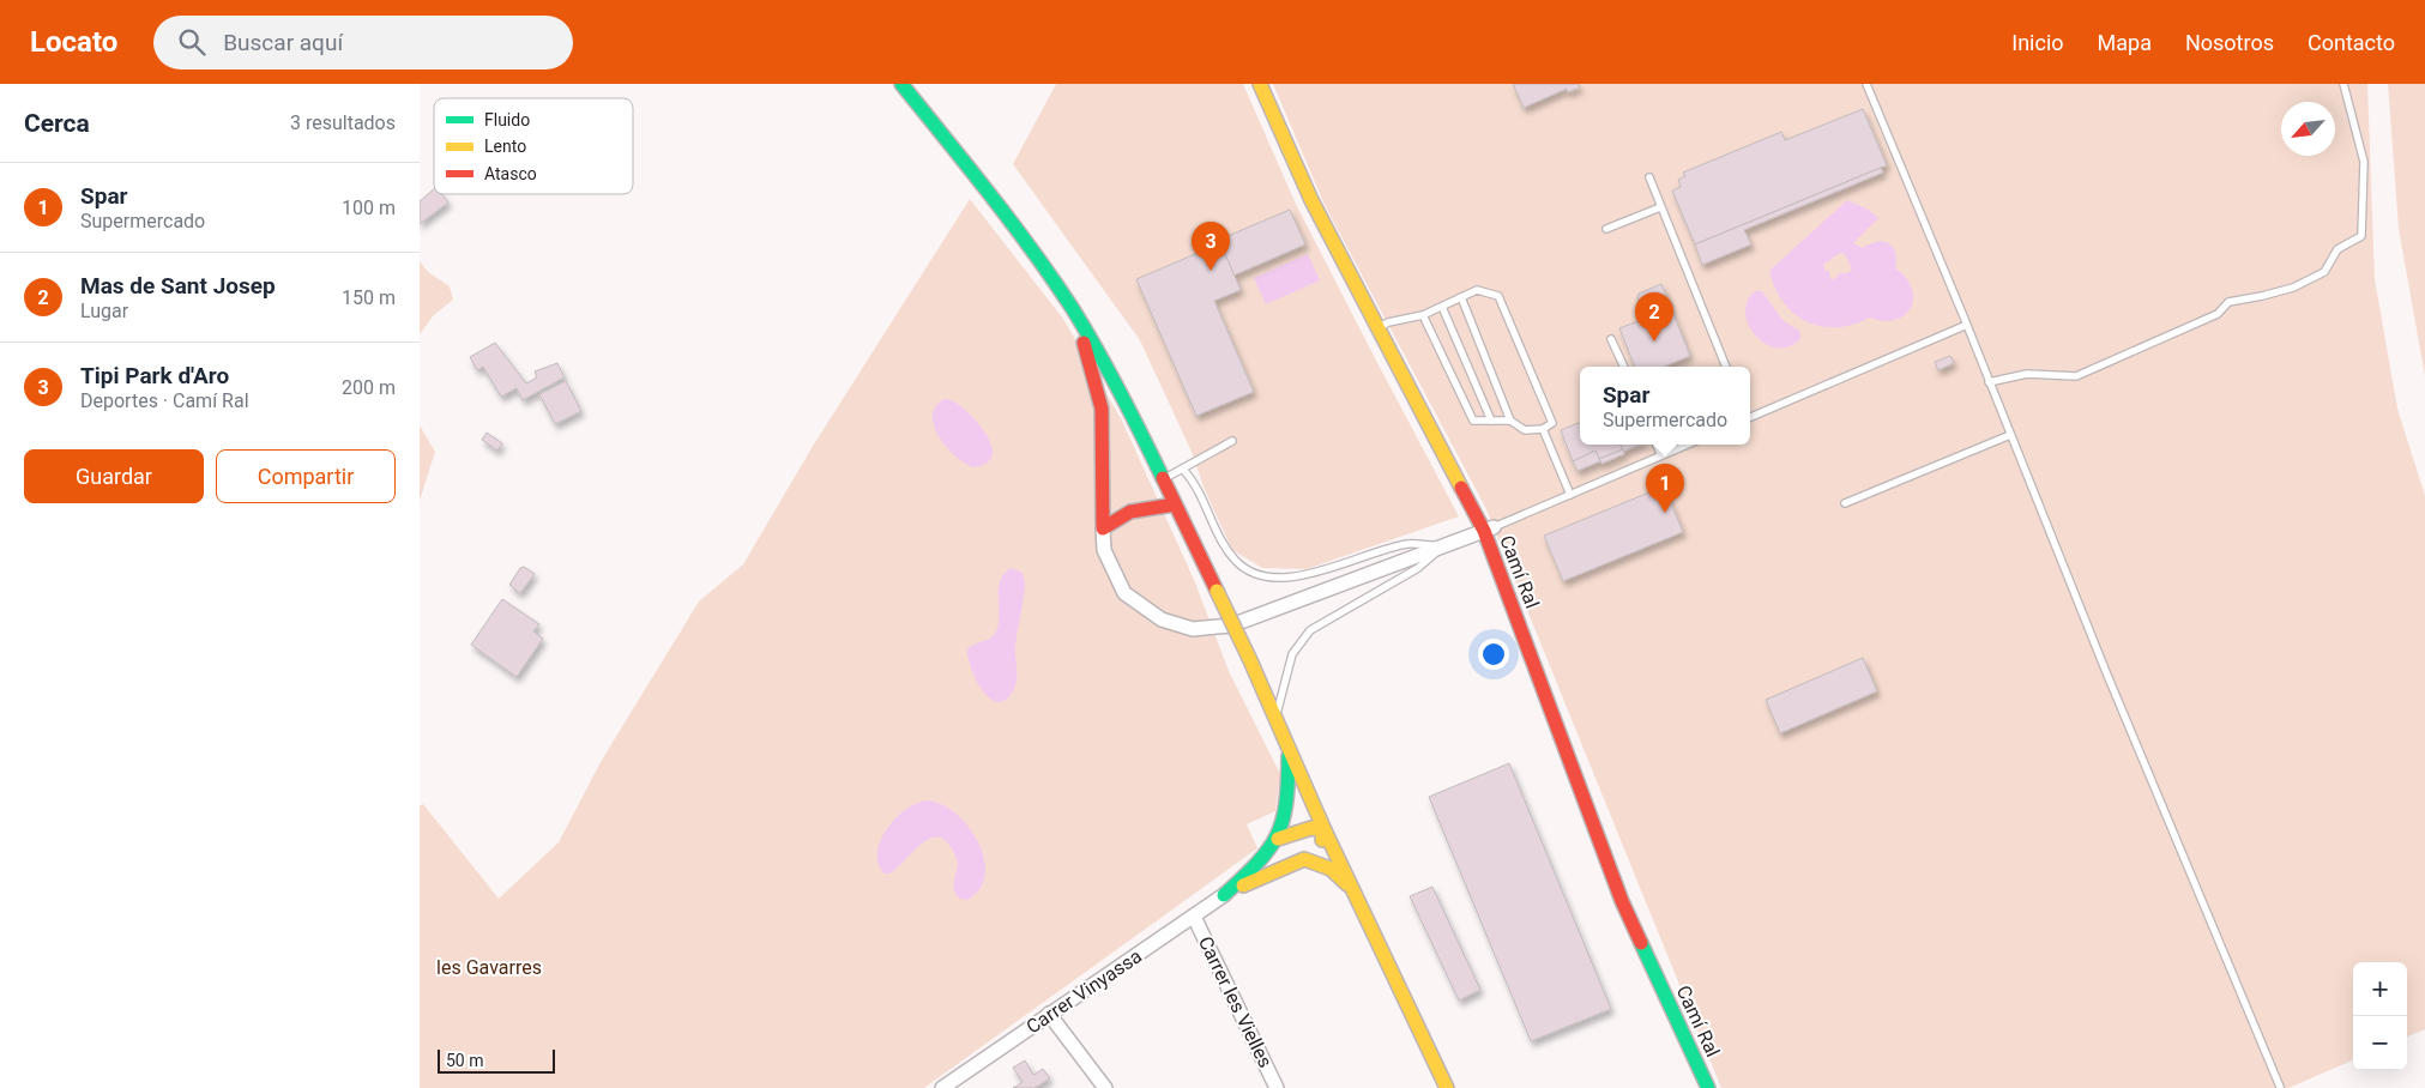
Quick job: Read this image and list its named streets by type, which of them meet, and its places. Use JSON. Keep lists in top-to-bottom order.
{
  "streets": {
    "street": ["Camí Ral", "Carrer Vinyassa", "Carrer les Vielles"]
  },
  "crossings": [
    ["Carrer Vinyassa", "Carrer les Vielles"]
  ],
  "parks": ["les Gavarres"],
  "legend": ["Fluido", "Lento", "Atasco"],
  "scale_bar": "50 m",
  "north": "bottom left",
  "page": {
    "header": "Locato",
    "search": "Buscar aquí",
    "nav": [
      "Inicio",
      "Mapa",
      "Nosotros",
      "Contacto"
    ],
    "heading": ["Cerca", "3 resultados"],
    "list": [
      {
        "mark": "1",
        "name": "Spar",
        "note": "Supermercado",
        "value": "100 m"
      },
      {
        "mark": "2",
        "name": "Mas de Sant Josep",
        "note": "Lugar",
        "value": "150 m"
      },
      {
        "mark": "3",
        "name": "Tipi Park d'Aro",
        "note": "Deportes · Camí Ral",
        "value": "200 m"
      }
    ],
    "pins": ["3", "2", "1"],
    "popup": ["Spar", "Supermercado"],
    "buttons": ["Guardar", "Compartir"],
    "map_buttons": ["+", "−"],
    "scale": "50 m"
  }
}
